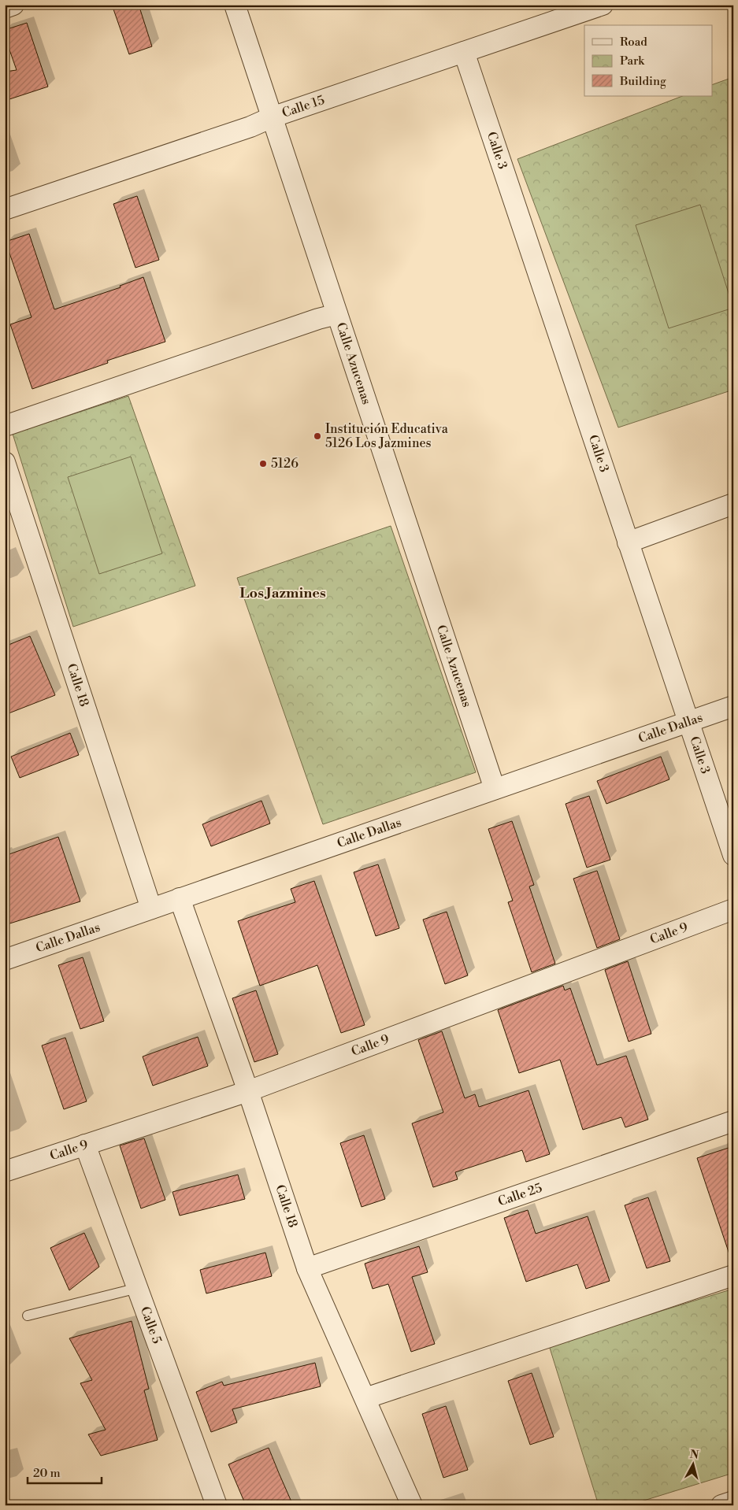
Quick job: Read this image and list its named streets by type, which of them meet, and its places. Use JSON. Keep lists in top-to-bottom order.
{
  "streets": {
    "street": [
      "Calle 15",
      "Calle 3",
      "Calle Azucenas",
      "Calle 18",
      "Calle Dallas",
      "Calle 9",
      "Calle 25",
      "Calle 5"
    ]
  },
  "crossings": [
    ["Calle 15", "Calle 3"],
    ["Calle 15", "Calle Azucenas"],
    ["Calle 3", "Calle Dallas"],
    ["Calle Azucenas", "Calle Dallas"],
    ["Calle 18", "Calle Dallas"],
    ["Calle 18", "Calle 9"],
    ["Calle 18", "Calle 25"],
    ["Calle 9", "Calle 5"]
  ],
  "districts": ["Los Jazmines"],
  "places": ["Institución Educativa 5126 Los Jazmines", "5126"],
  "legend": ["Road", "Park", "Building"],
  "scale_bar": "20 m",
  "north": "top"
}
